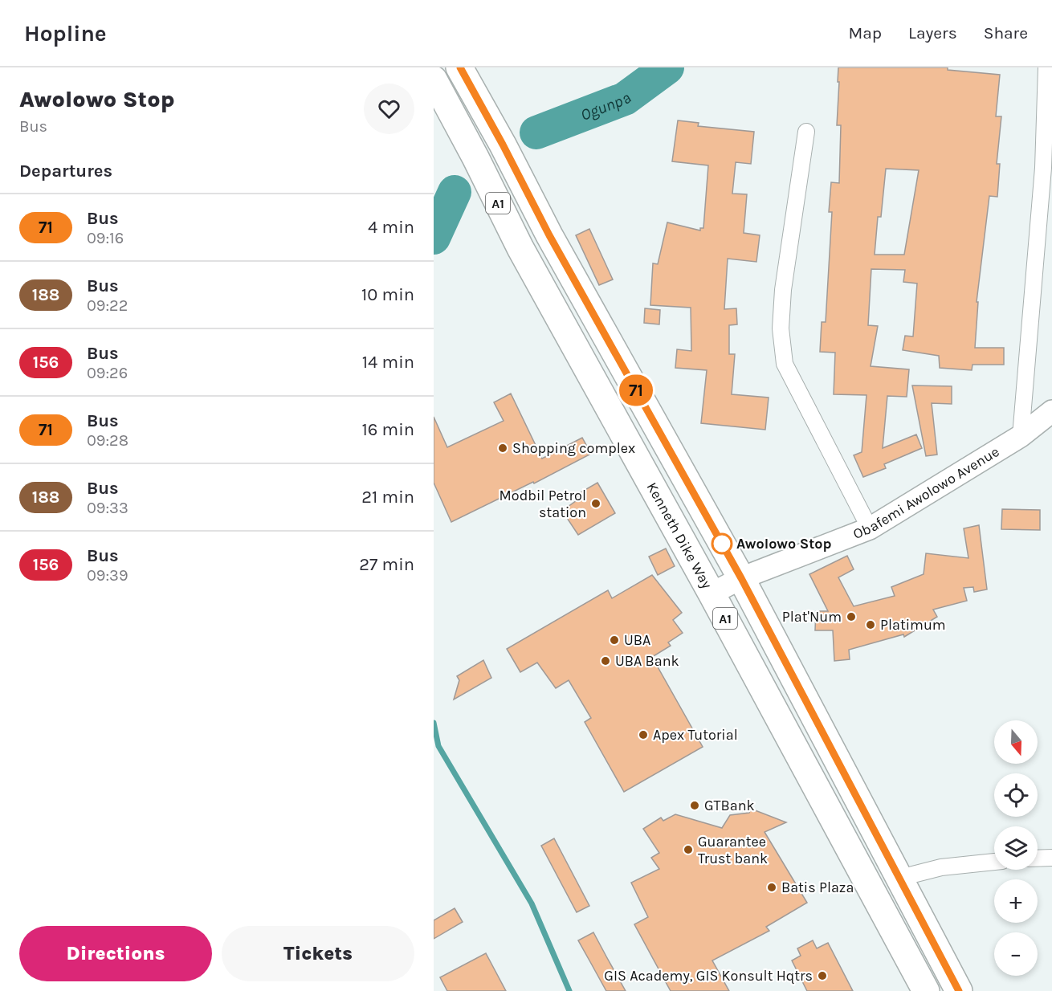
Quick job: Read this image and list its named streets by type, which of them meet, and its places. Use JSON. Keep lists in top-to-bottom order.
{
  "streets": {
    "highway": ["A1", "Kenneth Dike Way"],
    "main road": ["Obafemi Awolowo Avenue"]
  },
  "crossings": [
    ["A1", "Obafemi Awolowo Avenue"],
    ["Obafemi Awolowo Avenue", "Kenneth Dike Way"]
  ],
  "water": ["Ogunpa"],
  "places": [
    "Shopping complex",
    "Modbil Petrol station",
    "Awolowo Stop",
    "Plat'Num",
    "Platimum",
    "UBA",
    "UBA Bank",
    "Apex Tutorial",
    "GTBank",
    "Guarantee Trust bank",
    "Batis Plaza",
    "GIS Academy, GIS Konsult Hqtrs"
  ],
  "lines": ["bus line 71"],
  "north": "bottom",
  "page": {
    "header": "Hopline",
    "nav": ["Map", "Layers", "Share"],
    "heading": [
      ["Awolowo Stop", "Bus"],
      "Departures"
    ],
    "on_map": "71",
    "list": [
      {
        "mark": "71",
        "name": "Bus",
        "note": "09:16",
        "value": "4 min"
      },
      {
        "mark": "188",
        "name": "Bus",
        "note": "09:22",
        "value": "10 min"
      },
      {
        "mark": "156",
        "name": "Bus",
        "note": "09:26",
        "value": "14 min"
      },
      {
        "mark": "71",
        "name": "Bus",
        "note": "09:28",
        "value": "16 min"
      },
      {
        "mark": "188",
        "name": "Bus",
        "note": "09:33",
        "value": "21 min"
      },
      {
        "mark": "156",
        "name": "Bus",
        "note": "09:39",
        "value": "27 min"
      }
    ],
    "map_buttons": ["+", "−"],
    "buttons": ["Directions", "Tickets"]
  }
}
